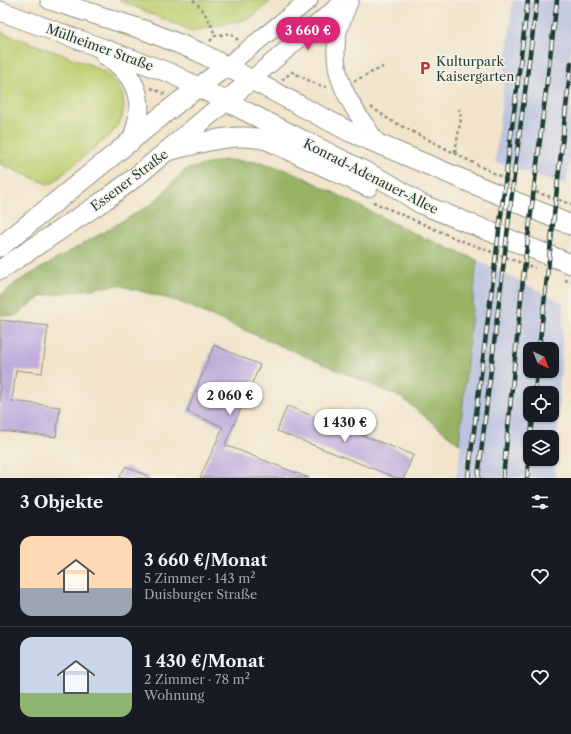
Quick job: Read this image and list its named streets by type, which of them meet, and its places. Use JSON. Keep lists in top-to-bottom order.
{
  "streets": {
    "main road": ["Mülheimer Straße", "Konrad-Adenauer-Allee", "Essener Straße"]
  },
  "crossings": [
    ["Mülheimer Straße", "Konrad-Adenauer-Allee"],
    ["Mülheimer Straße", "Essener Straße"],
    ["Konrad-Adenauer-Allee", "Essener Straße"]
  ],
  "places": {
    "parking": ["Kulturpark Kaisergarten"]
  },
  "north": "bottom right",
  "page": {
    "price": ["3 660 €", "2 060 €", "1 430 €"],
    "heading": "3 Objekte",
    "list": [
      {
        "name": "3 660 €/Monat",
        "note": "5 Zimmer · 143 m² · Duisburger Straße"
      },
      {
        "name": "1 430 €/Monat",
        "note": "2 Zimmer · 78 m² · Wohnung"
      }
    ]
  }
}
